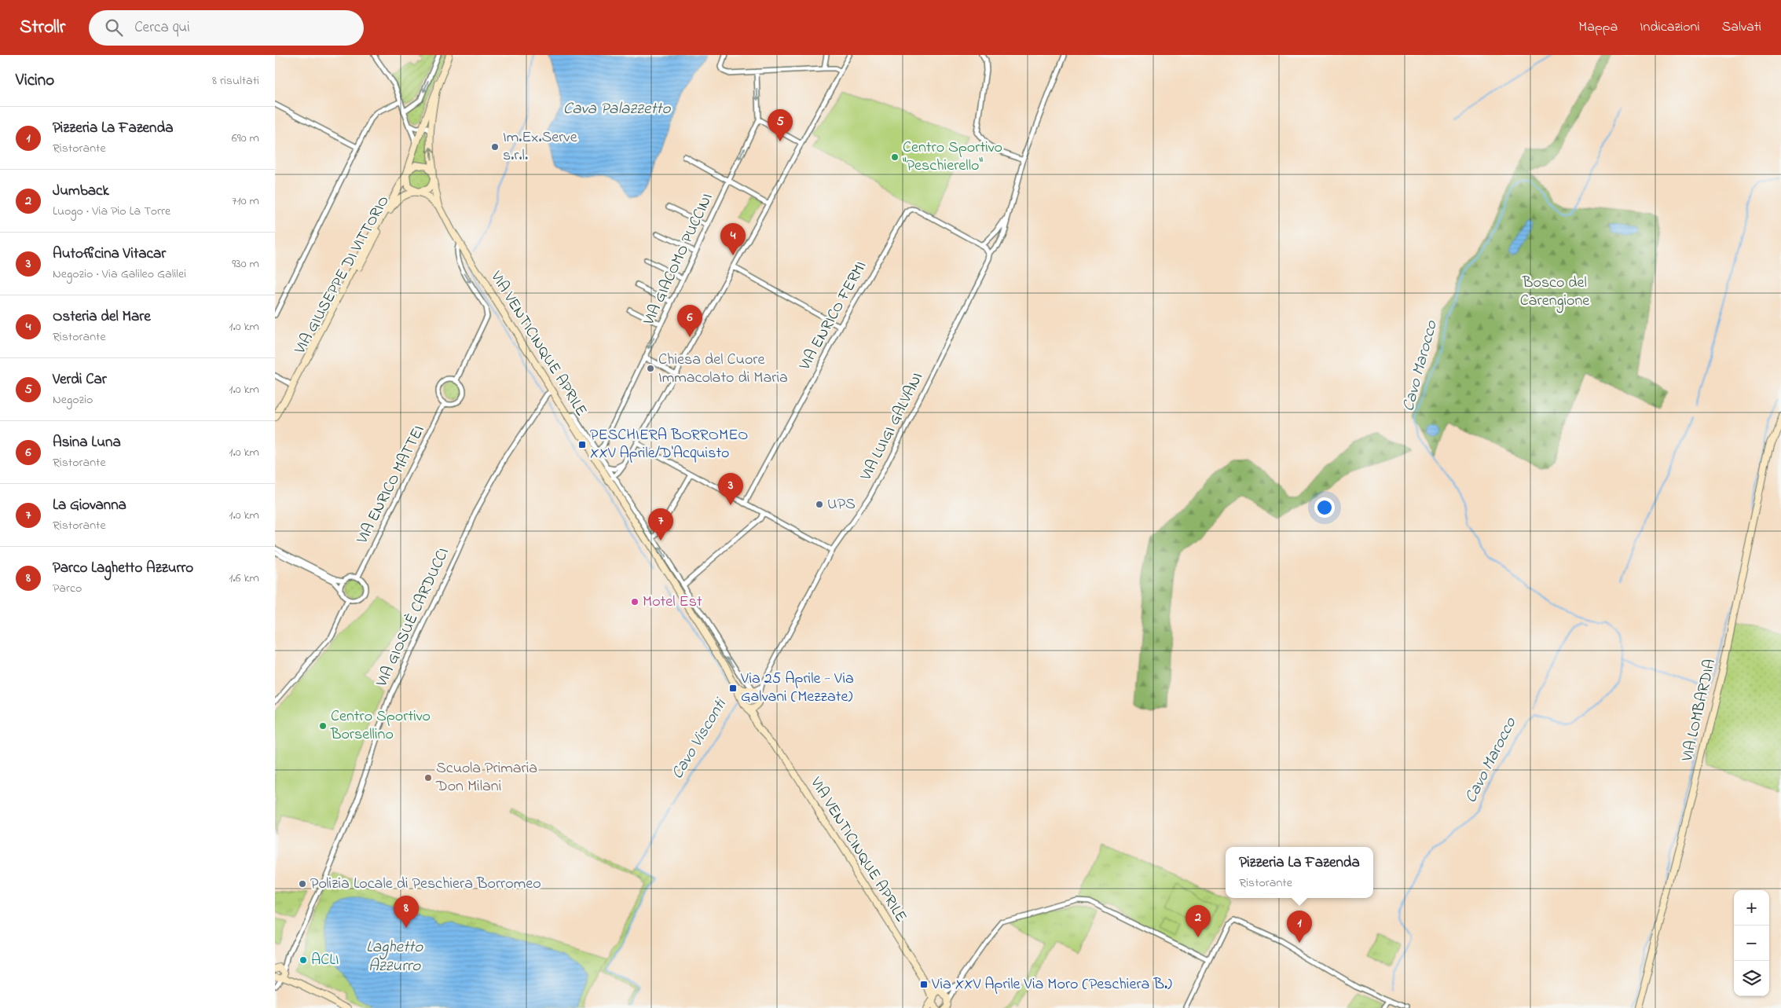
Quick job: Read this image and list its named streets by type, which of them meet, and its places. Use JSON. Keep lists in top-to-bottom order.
{
  "streets": {
    "main road": [
      "VIA GIUSEPPE DI VITTORIO",
      "VIA VENTICINQUE APRILE",
      "VIA GIOSUÈ CARDUCCI",
      "VIA LOMBARDIA"
    ],
    "street": [
      "VIA GIACOMO PUCCINI",
      "VIA ENRICO FERMI",
      "VIA LUIGI GALVANI",
      "VIA ENRICO MATTEI"
    ]
  },
  "crossings": [
    ["VIA GIACOMO PUCCINI", "VIA VENTICINQUE APRILE"],
    ["VIA GIUSEPPE DI VITTORIO", "VIA VENTICINQUE APRILE"],
    ["VIA ENRICO FERMI", "VIA LUIGI GALVANI"],
    ["VIA VENTICINQUE APRILE", "VIA LUIGI GALVANI"],
    ["VIA VENTICINQUE APRILE", "VIA GIOSUÈ CARDUCCI"]
  ],
  "one_way": ["VIA GIACOMO PUCCINI"],
  "water": [
    "Cava Palazzetto",
    "Cavo Marocco",
    "Cavo Visconti",
    "Laghetto Azzurro"
  ],
  "parks": ["Bosco del Carengione"],
  "places": {
    "other": [
      "Im.Ex.Serve s.r.l.",
      "Centro Sportivo \"Peschierello\"",
      "Chiesa del Cuore Immacolato di Maria",
      "UPS",
      "Motel Est",
      "Centro Sportivo Borsellino",
      "Scuola Primaria Don Milani",
      "Polizia Locale di Peschiera Borromeo",
      "ACLI"
    ],
    "transit": ["PESCHIERA BORROMEO XXV Aprile/D'Acquisto", "Via 25 Aprile - Via Galvani (Mezzate)", "Via XXV Aprile Via Moro (Peschiera B.)"]
  },
  "page": {
    "header": "Strollr",
    "search": "Cerca qui",
    "nav": ["Mappa", "Indicazioni", "Salvati"],
    "heading": ["Vicino", "8 risultati"],
    "list": [
      {
        "mark": "1",
        "name": "Pizzeria La Fazenda",
        "note": "Ristorante",
        "value": "690 m"
      },
      {
        "mark": "2",
        "name": "Jumback",
        "note": "Luogo · Via Pio La Torre",
        "value": "710 m"
      },
      {
        "mark": "3",
        "name": "Autofficina Vitacar",
        "note": "Negozio · Via Galileo Galilei",
        "value": "930 m"
      },
      {
        "mark": "4",
        "name": "Osteria del Mare",
        "note": "Ristorante",
        "value": "1.0 km"
      },
      {
        "mark": "5",
        "name": "Verdi Car",
        "note": "Negozio",
        "value": "1.0 km"
      },
      {
        "mark": "6",
        "name": "Asina Luna",
        "note": "Ristorante",
        "value": "1.0 km"
      },
      {
        "mark": "7",
        "name": "La Giovanna",
        "note": "Ristorante",
        "value": "1.0 km"
      },
      {
        "mark": "8",
        "name": "Parco Laghetto Azzurro",
        "note": "Parco",
        "value": "1.6 km"
      }
    ],
    "pins": [
      "5",
      "4",
      "6",
      "3",
      "7",
      "8",
      "2",
      "1"
    ],
    "popup": ["Pizzeria La Fazenda", "Ristorante"],
    "map_buttons": ["+", "−"]
  }
}
